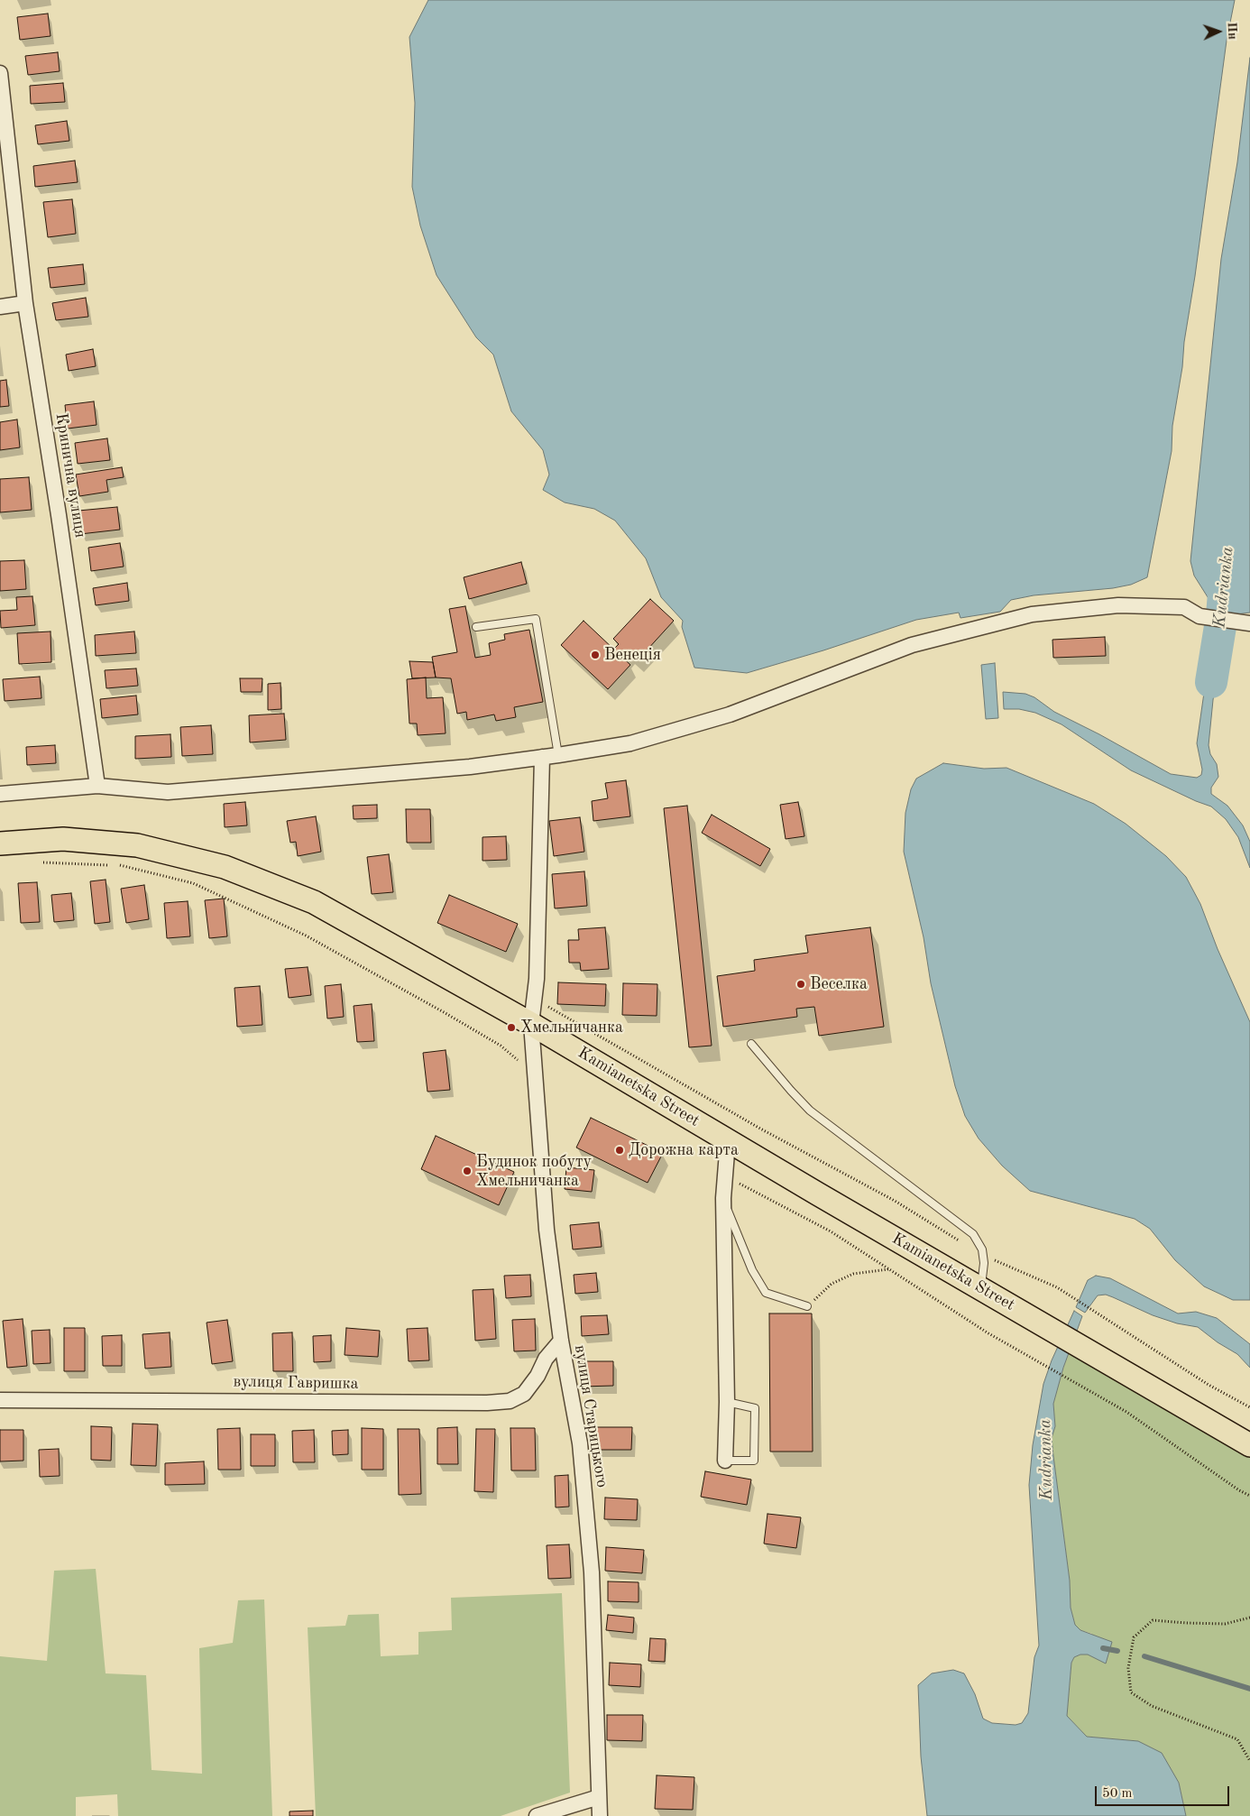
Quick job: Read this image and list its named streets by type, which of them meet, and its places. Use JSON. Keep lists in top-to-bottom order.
{
  "streets": {
    "main road": ["Kamianetska Street"],
    "street": ["Кринична вулиця", "вулиця Гавришка", "вулиця Старицького"]
  },
  "crossings": [
    ["Kamianetska Street", "вулиця Старицького"],
    ["вулиця Гавришка", "вулиця Старицького"]
  ],
  "water": ["Kudrianka"],
  "places": [
    "Венеція",
    "Веселка",
    "Хмельничанка",
    "Дорожна карта",
    "Будинок побуту Хмельничанка"
  ],
  "scale_bar": "50 m",
  "north": "right"
}
